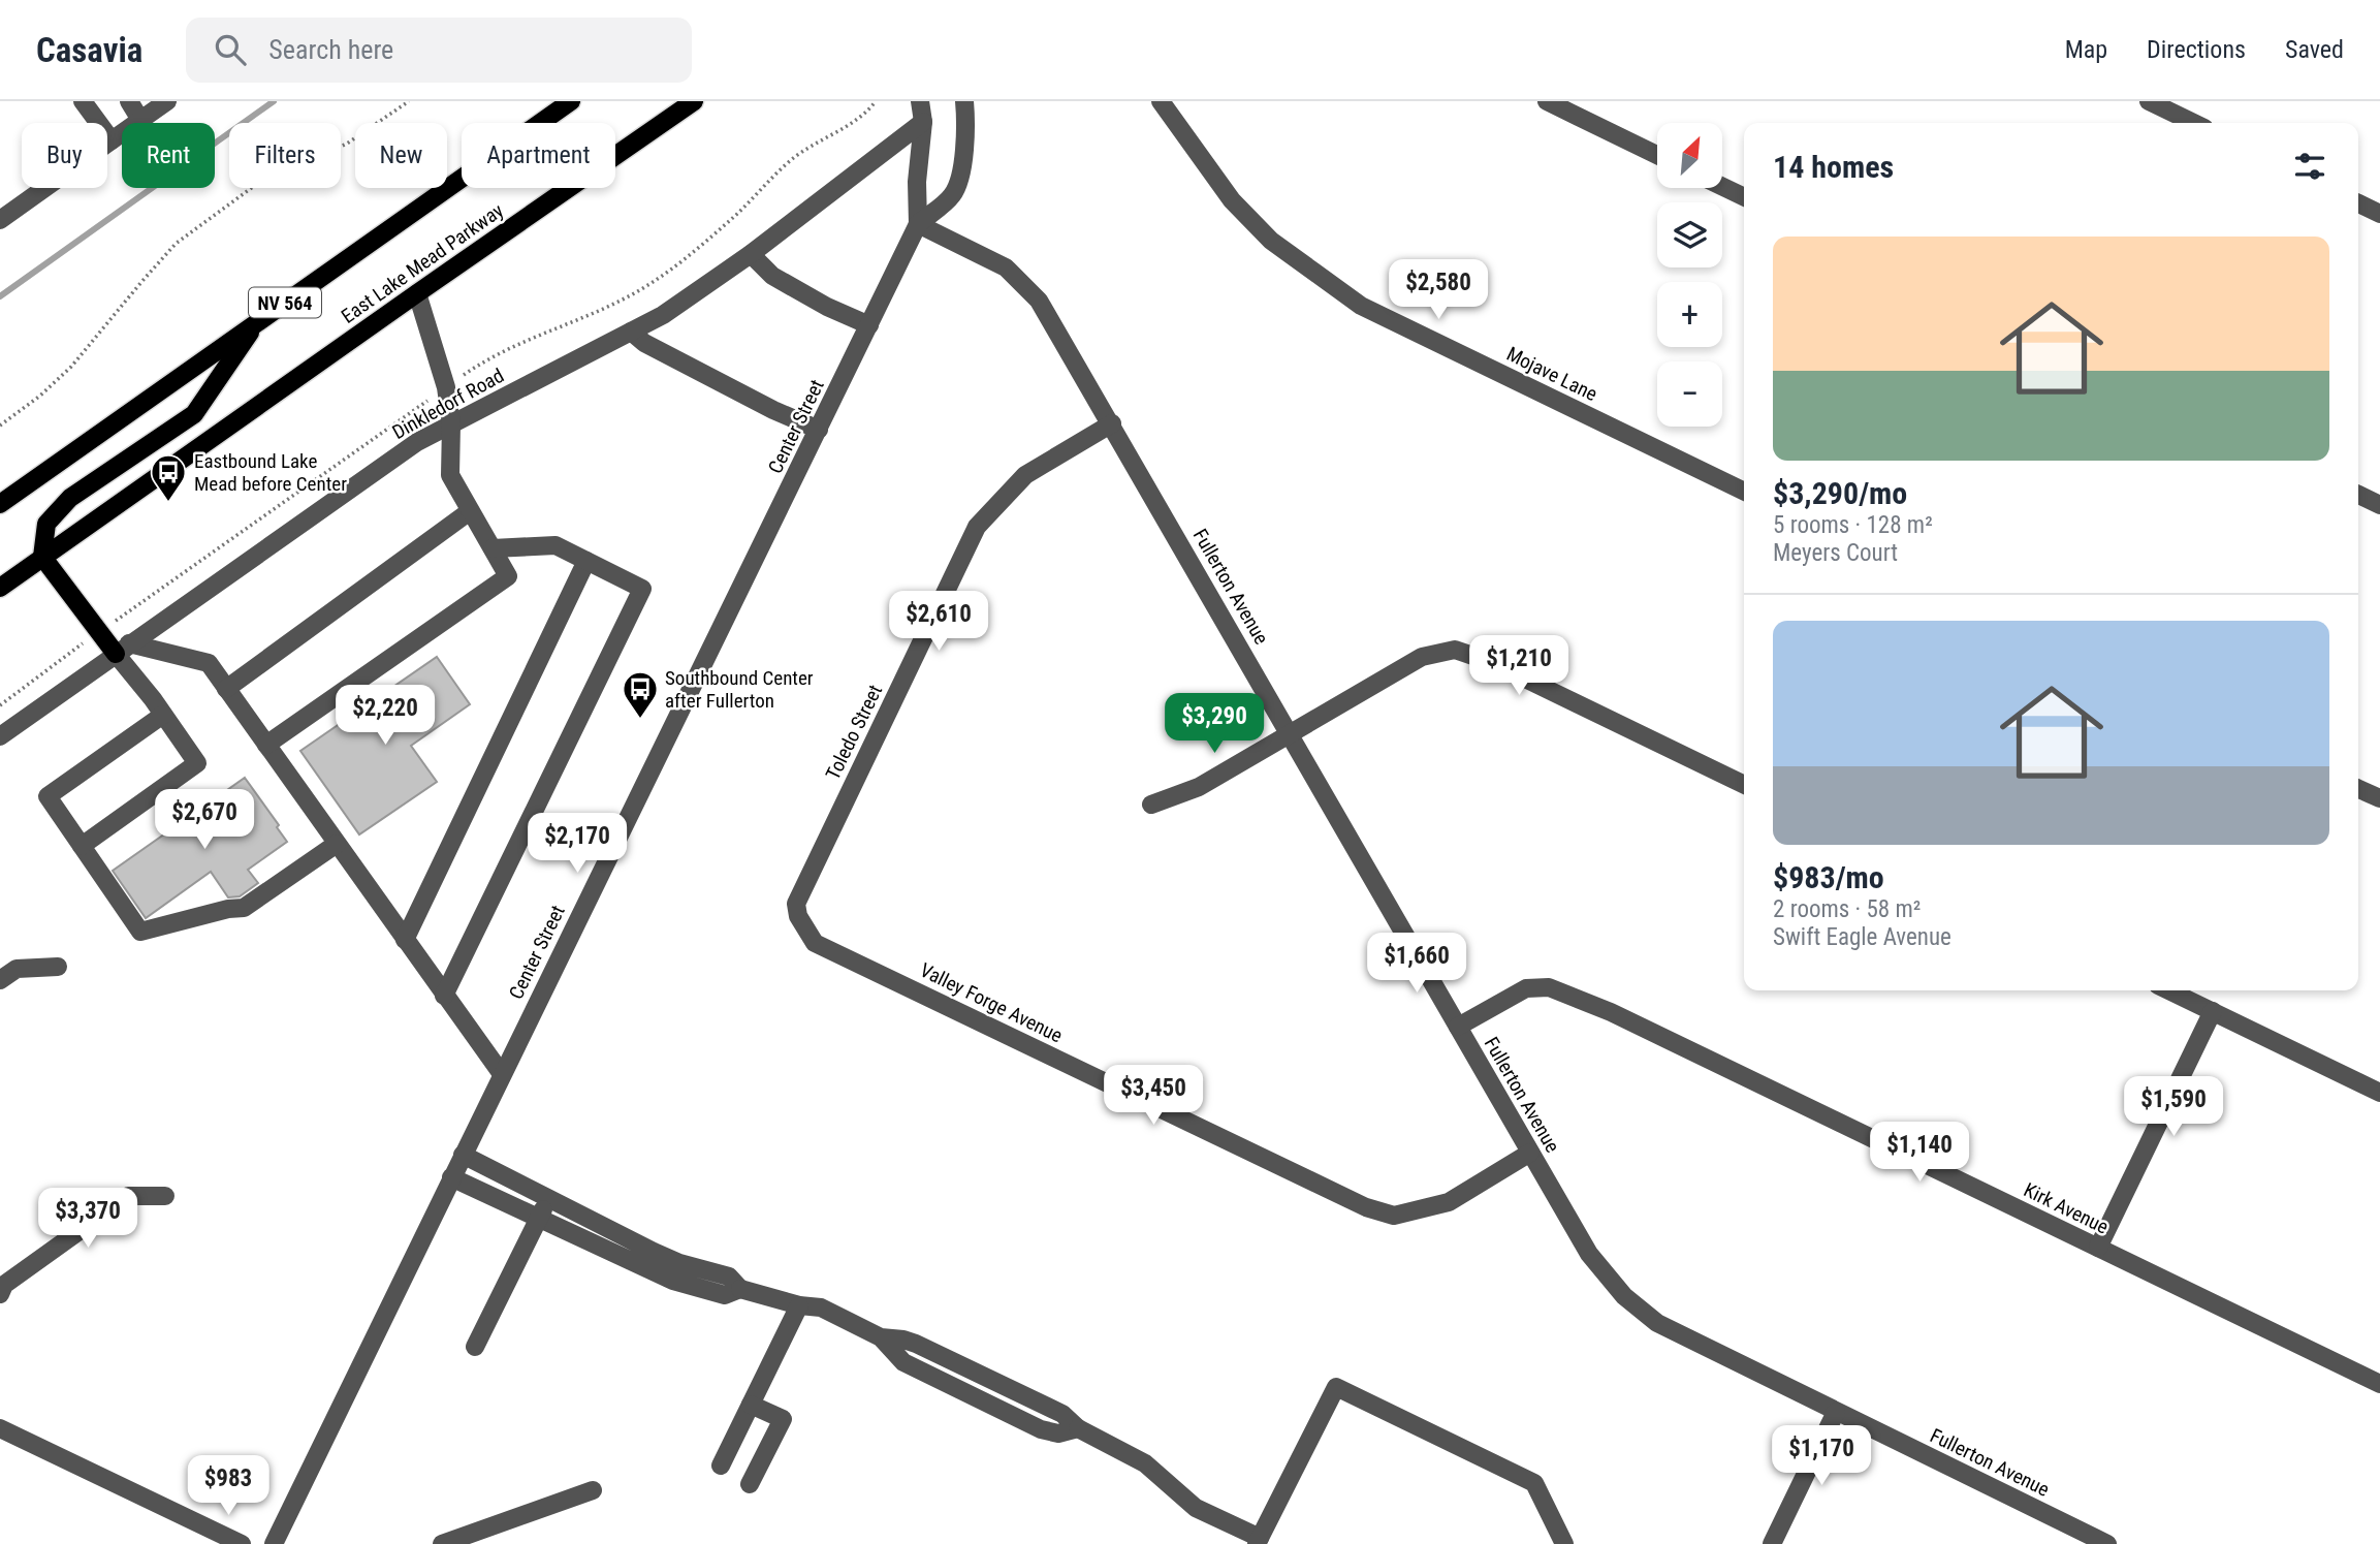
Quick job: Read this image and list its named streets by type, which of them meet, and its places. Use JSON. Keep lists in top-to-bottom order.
{
  "streets": {
    "main road": ["East Lake Mead Parkway", "NV 564"],
    "street": [
      "Mojave Lane",
      "Dinkledorf Road",
      "Center Street",
      "Fullerton Avenue",
      "Toledo Street",
      "Valley Forge Avenue",
      "Kirk Avenue"
    ]
  },
  "crossings": [
    ["Dinkledorf Road", "Center Street"],
    ["Center Street", "Fullerton Avenue"],
    ["Fullerton Avenue", "Toledo Street"],
    ["Fullerton Avenue", "Valley Forge Avenue"],
    ["Fullerton Avenue", "Kirk Avenue"],
    ["Toledo Street", "Valley Forge Avenue"]
  ],
  "places": {
    "bus stop": ["Eastbound Lake Mead before Center", "Southbound Center after Fullerton"]
  },
  "north": "top right",
  "page": {
    "header": "Casavia",
    "search": "Search here",
    "nav": ["Map", "Directions", "Saved"],
    "map_buttons": ["+", "−"],
    "chip": [
      "Buy",
      "Rent",
      "Filters",
      "New",
      "Apartment"
    ],
    "heading": "14 homes",
    "list": [
      {
        "name": "$3,290/mo",
        "note": "5 rooms · 128 m² · Meyers Court"
      },
      {
        "name": "$983/mo",
        "note": "2 rooms · 58 m² · Swift Eagle Avenue"
      }
    ],
    "price": [
      "$2,580",
      "$2,610",
      "$1,210",
      "$2,220",
      "$3,290",
      "$2,670",
      "$2,170",
      "$1,660",
      "$3,450",
      "$1,590",
      "$1,140",
      "$3,370",
      "$1,170",
      "$983"
    ]
  }
}
